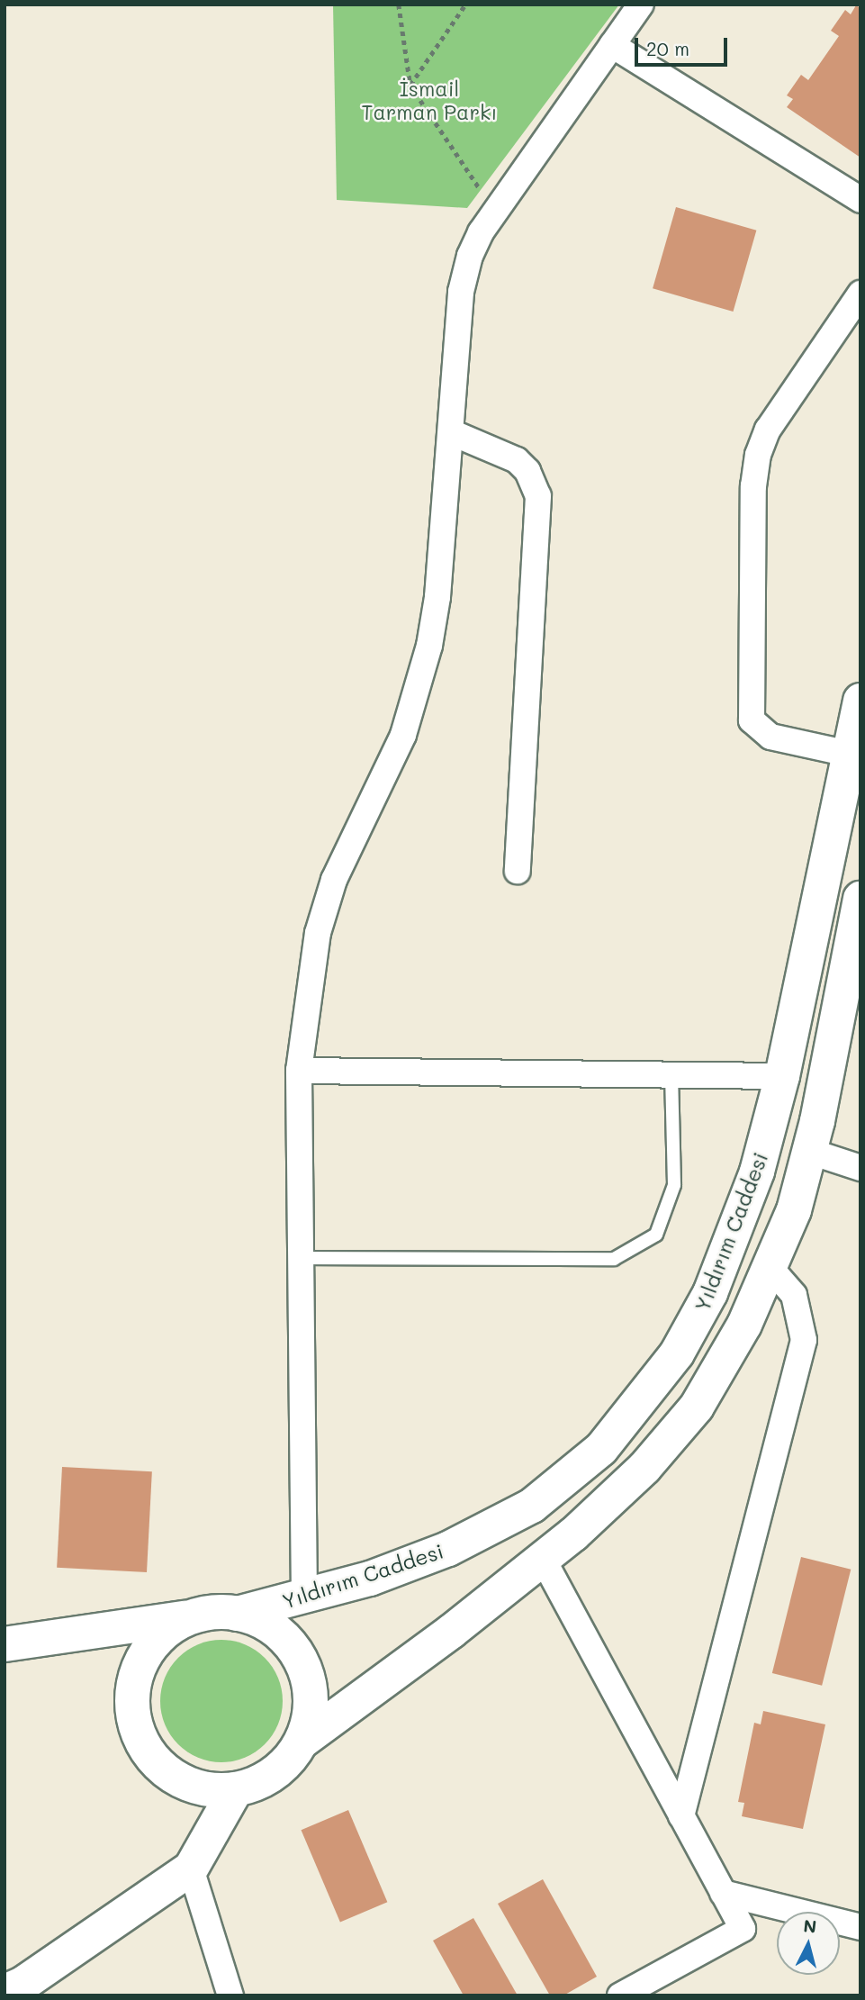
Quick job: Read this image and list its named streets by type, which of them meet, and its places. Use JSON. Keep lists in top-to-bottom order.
{
  "streets": {
    "street": ["Yıldırım Caddesi"]
  },
  "parks": ["İsmail Tarman Parkı"],
  "scale_bar": "20 m",
  "north": "top"
}
